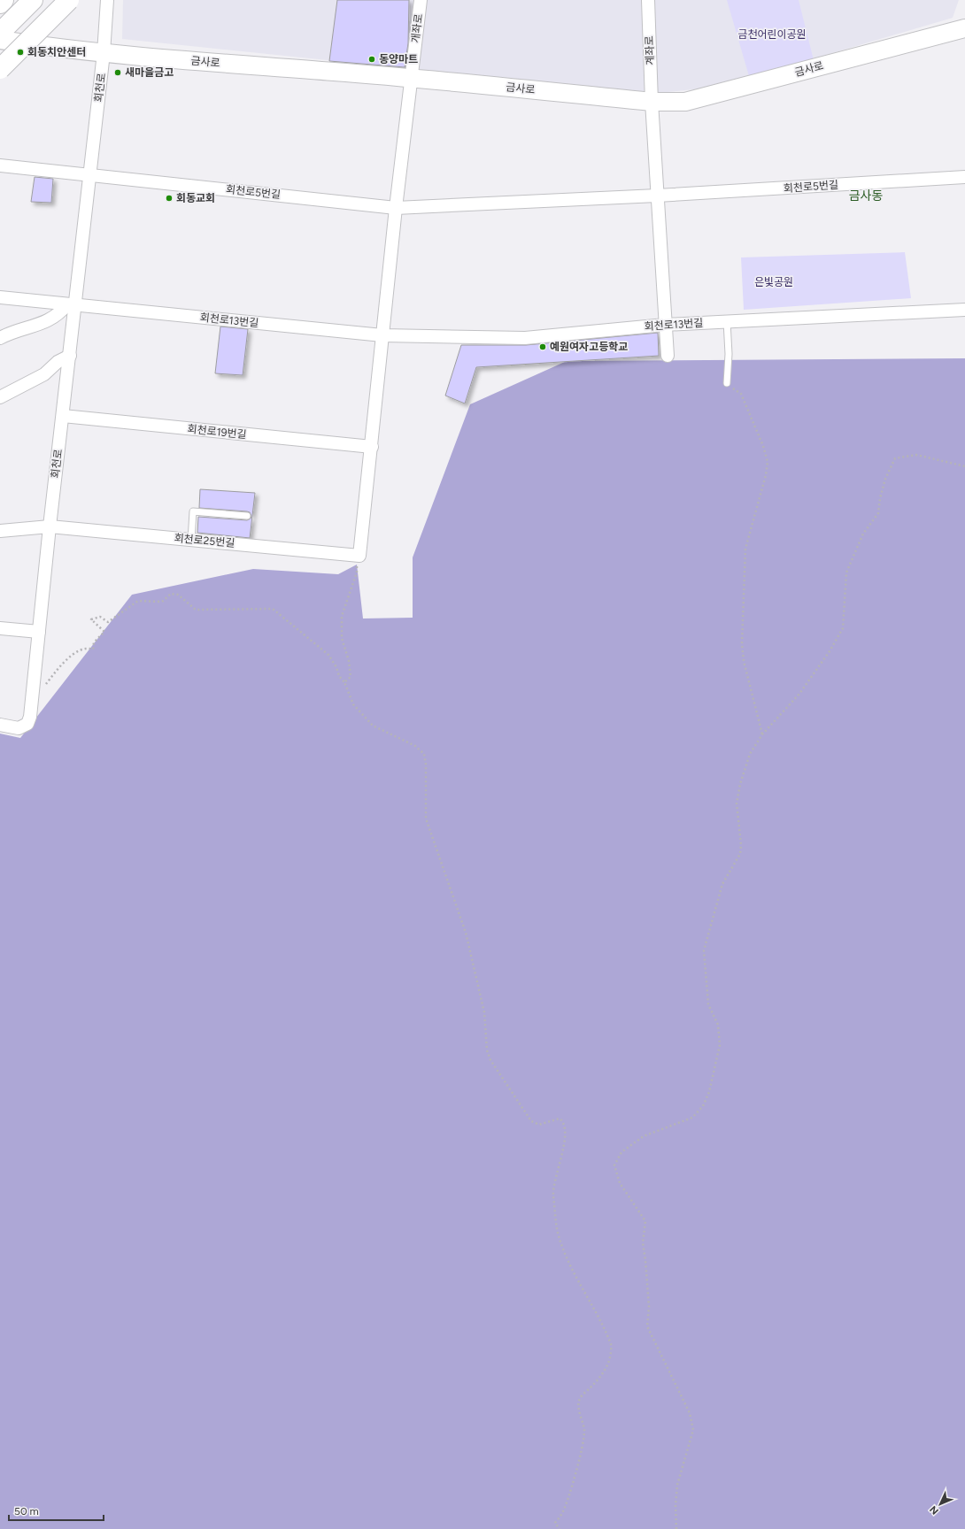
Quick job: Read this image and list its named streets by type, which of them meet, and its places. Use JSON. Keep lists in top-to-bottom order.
{
  "streets": {
    "main road": ["금사로"],
    "street": [
      "개좌로",
      "계좌로",
      "회천로",
      "회천로5번길",
      "회천로13번길",
      "회천로19번길",
      "회천로25번길"
    ]
  },
  "crossings": [
    ["개좌로", "금사로"],
    ["계좌로", "금사로"],
    ["금사로", "회천로"],
    ["회천로", "회천로5번길"],
    ["회천로", "회천로13번길"],
    ["회천로", "회천로19번길"],
    ["회천로", "회천로25번길"]
  ],
  "districts": ["금사동"],
  "parks": ["금천어린이공원", "은빛공원"],
  "places": [
    "회동치안센터",
    "동양마트",
    "새마을금고",
    "회동교회",
    "예원여자고등학교"
  ],
  "scale_bar": "50 m",
  "north": "bottom left"
}
